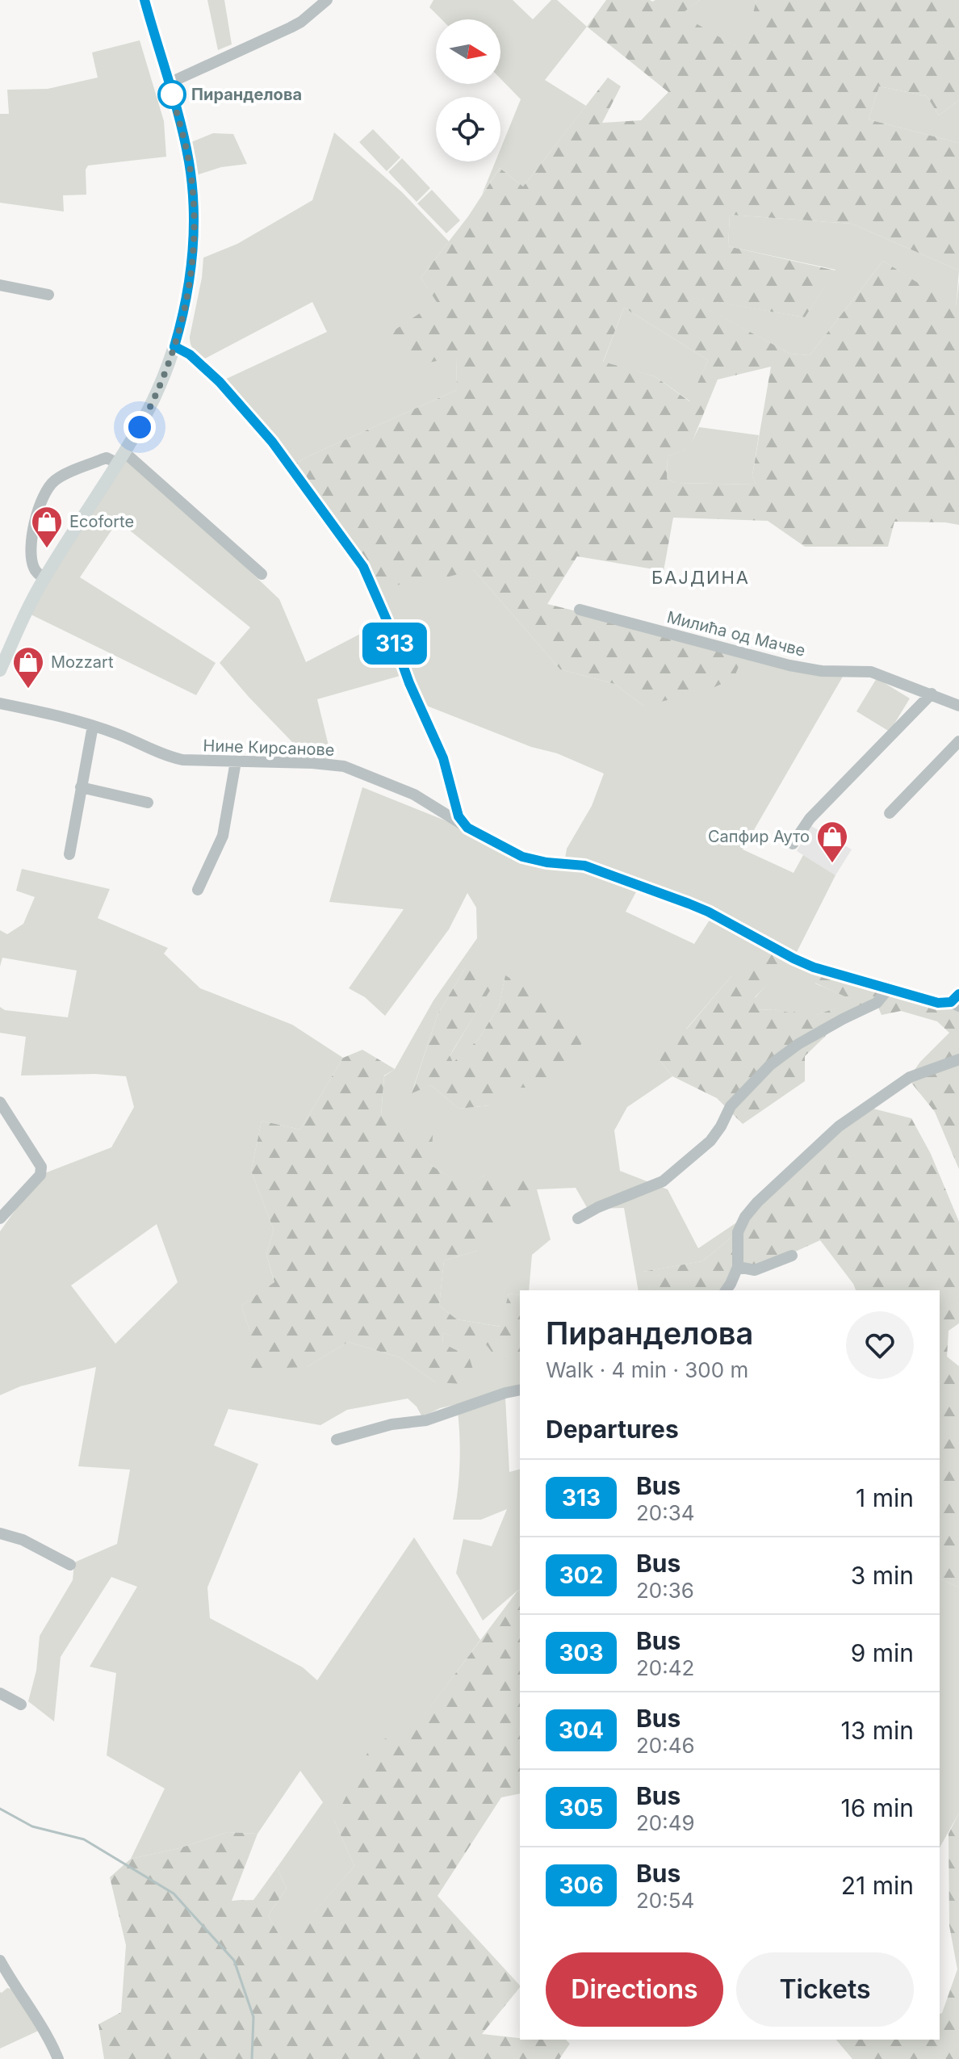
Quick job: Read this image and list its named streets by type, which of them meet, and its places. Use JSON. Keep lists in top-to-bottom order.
{
  "streets": {
    "street": ["Милића од Мачве", "Нине Кирсанове"]
  },
  "districts": ["БАЈДИНА"],
  "places": {
    "other": ["Пиранделова"],
    "shop": ["Ecoforte", "Mozzart", "Сапфир Ауто"]
  },
  "lines": ["bus line 313"],
  "north": "right",
  "page": {
    "on_map": "313",
    "heading": [
      ["Пиранделова", "Walk · 4 min · 300 m"],
      "Departures"
    ],
    "list": [
      {
        "mark": "313",
        "name": "Bus",
        "note": "20:34",
        "value": "1 min"
      },
      {
        "mark": "302",
        "name": "Bus",
        "note": "20:36",
        "value": "3 min"
      },
      {
        "mark": "303",
        "name": "Bus",
        "note": "20:42",
        "value": "9 min"
      },
      {
        "mark": "304",
        "name": "Bus",
        "note": "20:46",
        "value": "13 min"
      },
      {
        "mark": "305",
        "name": "Bus",
        "note": "20:49",
        "value": "16 min"
      },
      {
        "mark": "306",
        "name": "Bus",
        "note": "20:54",
        "value": "21 min"
      }
    ],
    "buttons": ["Directions", "Tickets"]
  }
}
